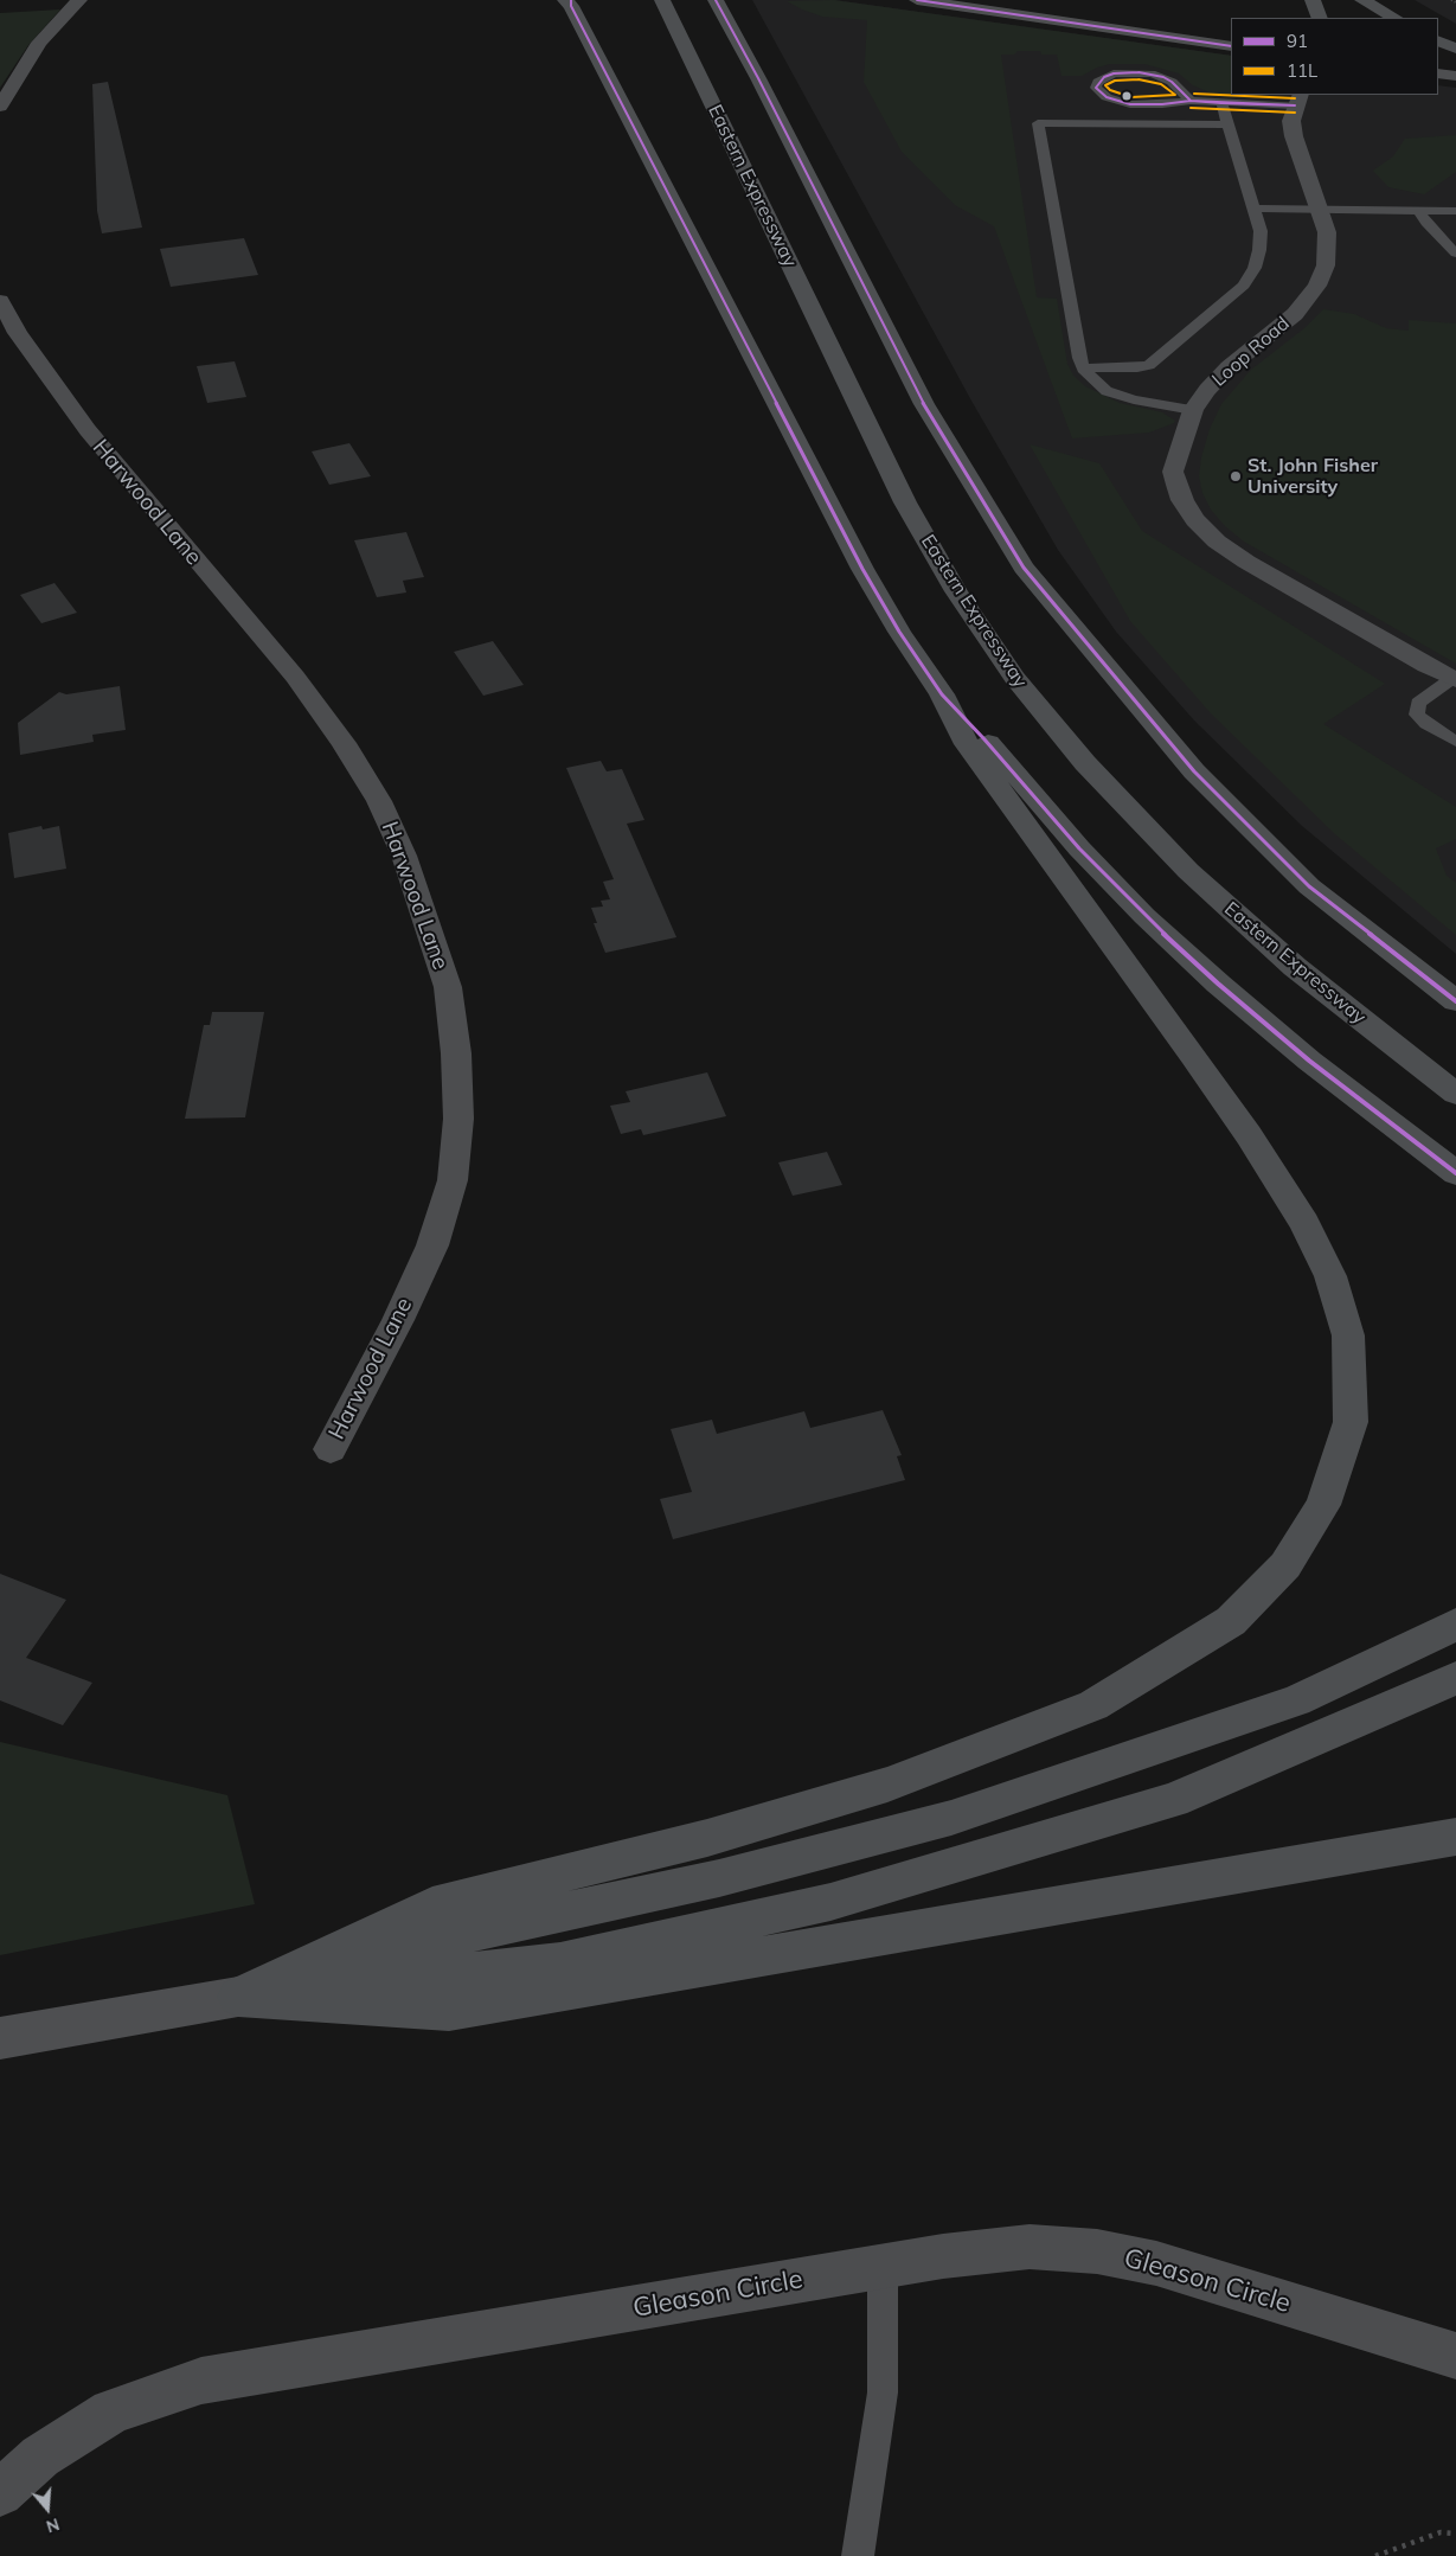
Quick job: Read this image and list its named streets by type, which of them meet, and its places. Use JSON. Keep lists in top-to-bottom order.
{
  "streets": {
    "highway": ["Eastern Expressway"],
    "street": ["Loop Road", "Harwood Lane", "Gleason Circle"]
  },
  "places": ["St. John Fisher University"],
  "lines": ["transit line 91", "transit line 11L"],
  "legend": ["91", "11L"],
  "north": "bottom"
}
